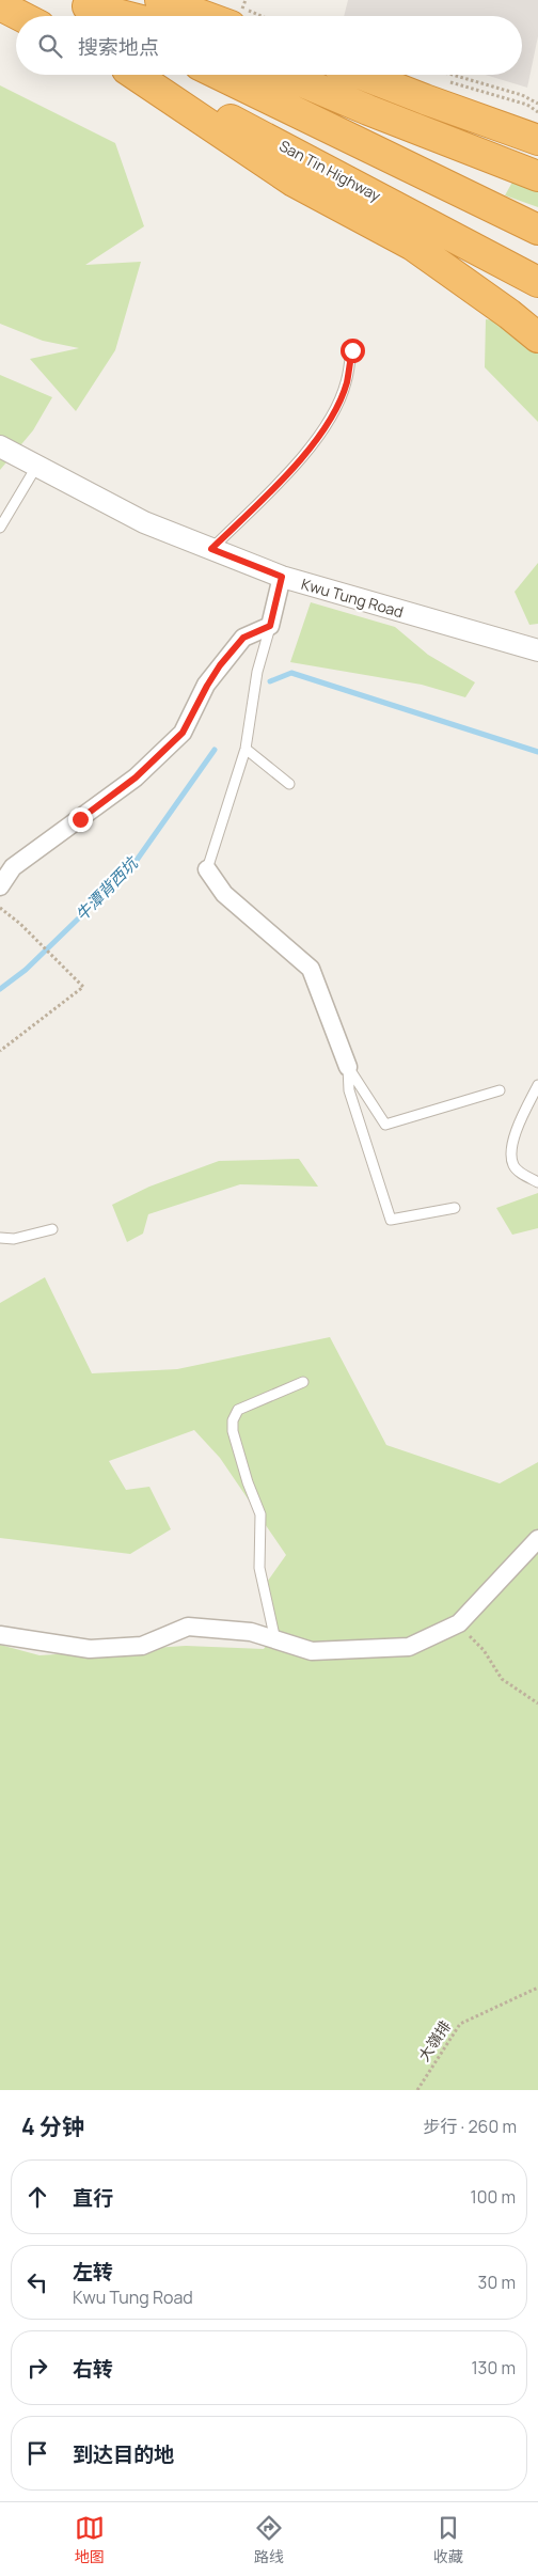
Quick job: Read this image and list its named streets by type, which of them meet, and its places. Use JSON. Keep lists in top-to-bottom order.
{
  "streets": {
    "highway": ["San Tin Highway"],
    "street": ["Kwu Tung Road"],
    "path": ["大嶺排"]
  },
  "water": ["牛潭背西坑"],
  "page": {
    "search": "搜索地点",
    "heading": ["4 分钟", "步行 · 260 m"],
    "list": [
      ["直行", "100 m"],
      ["左转", "Kwu Tung Road", "30 m"],
      ["右转", "130 m"],
      "到达目的地"
    ],
    "nav": ["地图", "路线", "收藏"]
  }
}
